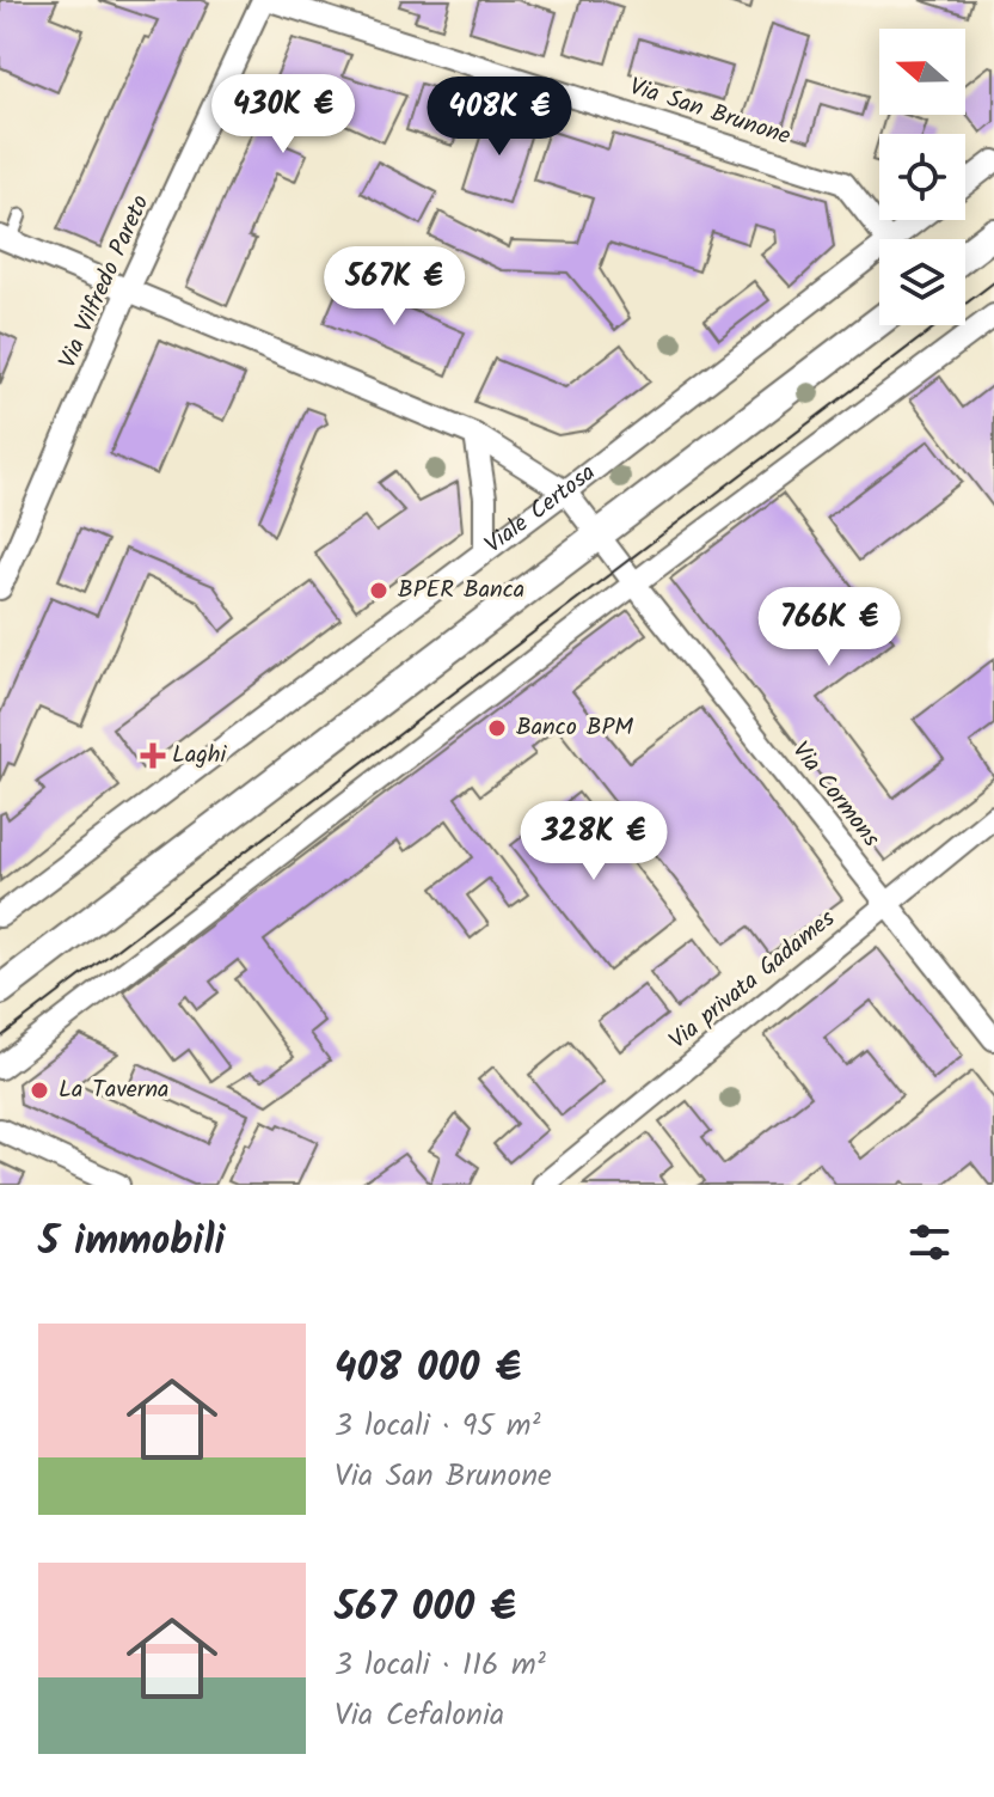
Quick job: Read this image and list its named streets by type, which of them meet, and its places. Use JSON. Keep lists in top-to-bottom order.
{
  "streets": {
    "street": [
      "Via San Brunone",
      "Via Vilfredo Pareto",
      "Viale Certosa",
      "Via Cormons",
      "Via privata Gadames"
    ]
  },
  "crossings": [
    ["Via San Brunone", "Via Vilfredo Pareto"],
    ["Via Cormons", "Via privata Gadames"]
  ],
  "places": {
    "other": ["BPER Banca", "Banco BPM", "La Taverna"],
    "health": ["Laghi"]
  },
  "north": "left",
  "page": {
    "price": [
      "430K €",
      "408K €",
      "567K €",
      "766K €",
      "328K €"
    ],
    "heading": "5 immobili",
    "list": [
      {
        "name": "408 000 €",
        "note": "3 locali · 95 m² · Via San Brunone"
      },
      {
        "name": "567 000 €",
        "note": "3 locali · 116 m² · Via Cefalonia"
      }
    ]
  }
}
